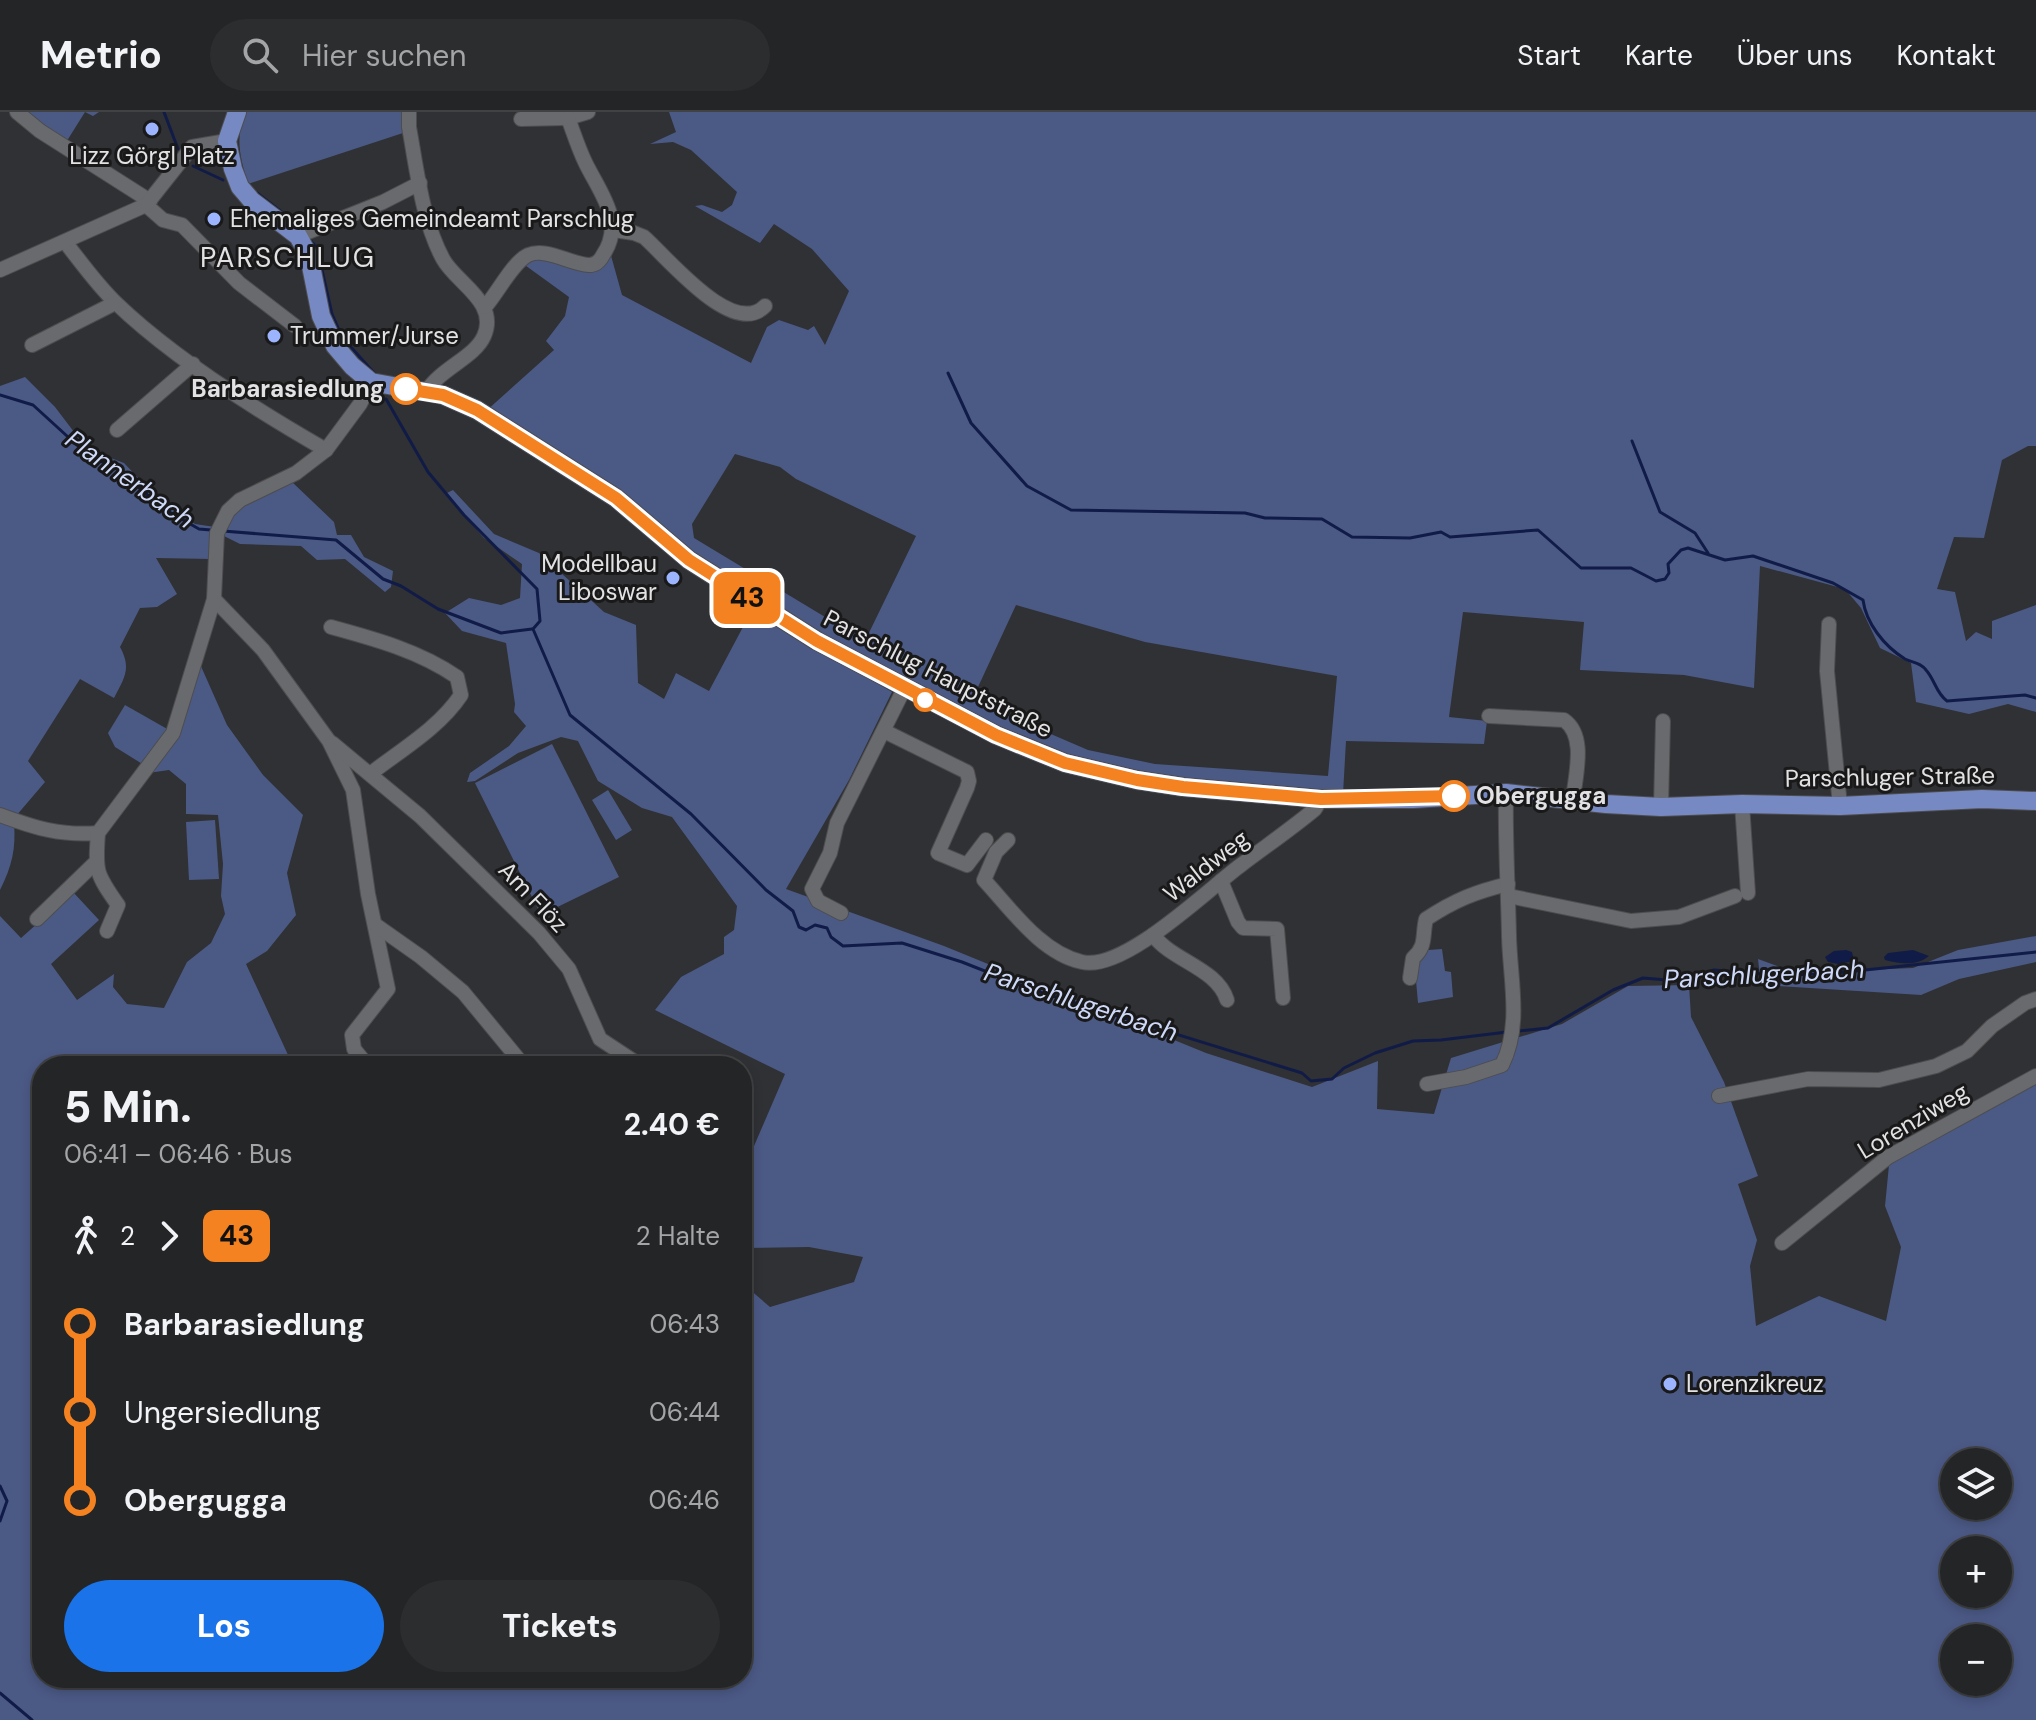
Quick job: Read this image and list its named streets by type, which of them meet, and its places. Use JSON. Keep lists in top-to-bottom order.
{
  "streets": {
    "main road": ["Parschlug Hauptstraße", "Parschluger Straße"],
    "street": ["Waldweg", "Am Flöz", "Lorenziweg"]
  },
  "crossings": [
    ["Parschlug Hauptstraße", "Parschluger Straße"],
    ["Parschlug Hauptstraße", "Waldweg"]
  ],
  "districts": ["PARSCHLUG"],
  "water": ["Plannerbach", "Parschlugerbach"],
  "places": [
    "Lizz Görgl Platz",
    "Ehemaliges Gemeindeamt Parschlug",
    "Trummer/Jurse",
    "Barbarasiedlung",
    "Modellbau Liboswar",
    "Obergugga",
    "Lorenzikreuz"
  ],
  "lines": ["bus line 43"],
  "page": {
    "header": "Metrio",
    "search": "Hier suchen",
    "nav": [
      "Start",
      "Karte",
      "Über uns",
      "Kontakt"
    ],
    "on_map": "43",
    "heading": ["5 Min.", "06:41 – 06:46 · Bus", "2.40 €"],
    "legs": ["2", "43", "2 Halte"],
    "list": [
      {
        "name": "Barbarasiedlung",
        "value": "06:43"
      },
      {
        "name": "Ungersiedlung",
        "value": "06:44"
      },
      {
        "name": "Obergugga",
        "value": "06:46"
      }
    ],
    "map_buttons": ["+", "−"],
    "buttons": ["Los", "Tickets"]
  }
}
